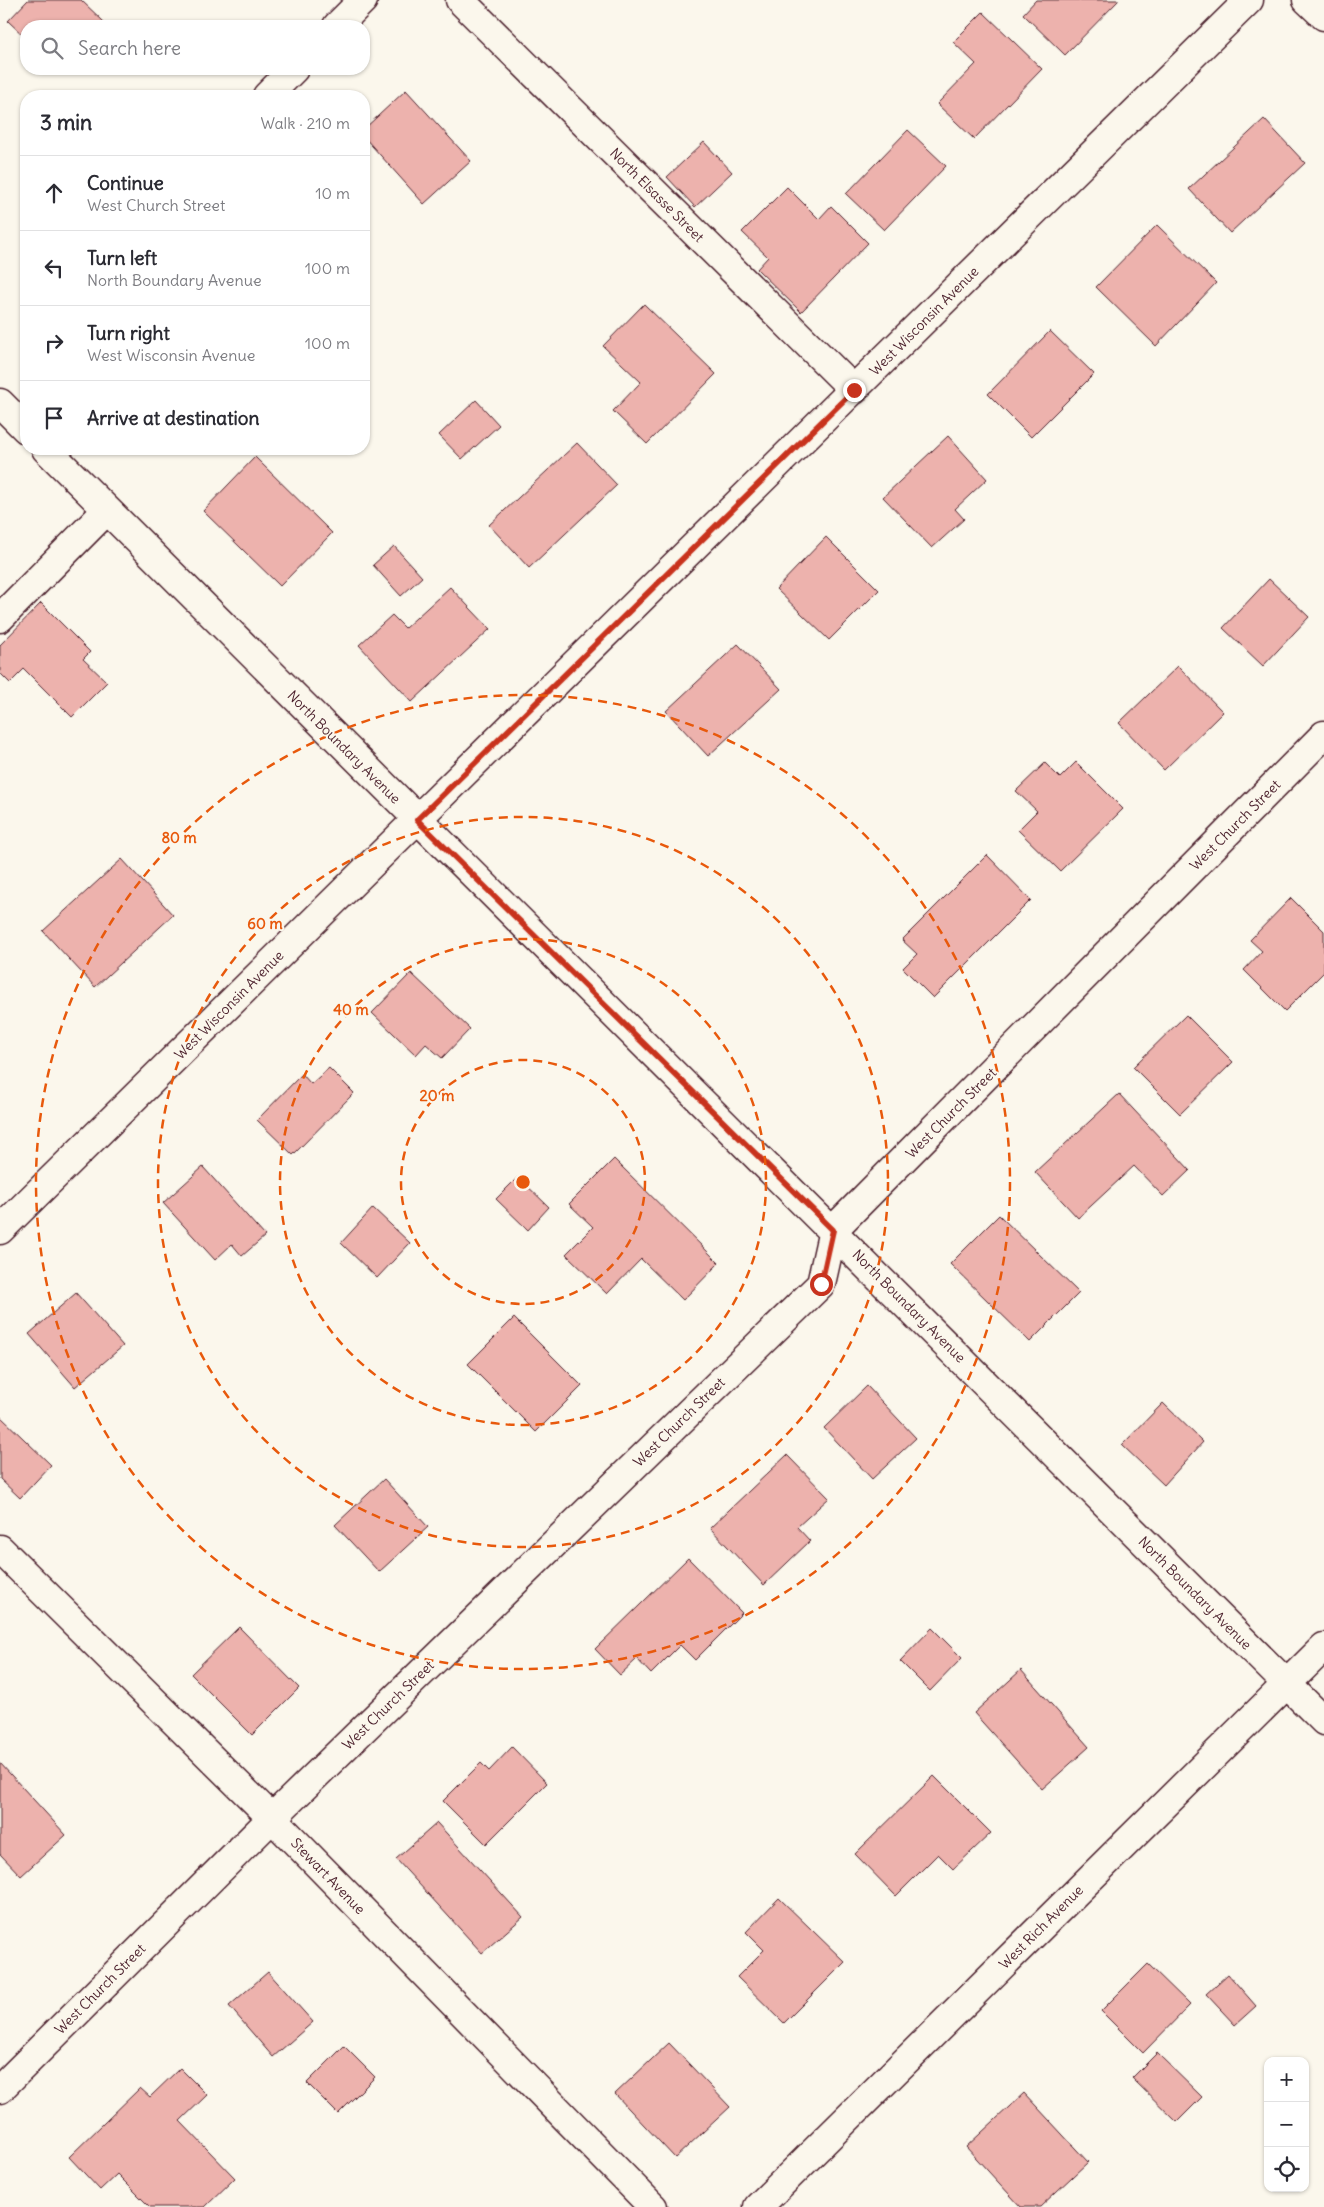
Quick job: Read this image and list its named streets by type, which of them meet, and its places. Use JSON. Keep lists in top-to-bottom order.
{
  "streets": {
    "street": [
      "North Elsasse Street",
      "West Wisconsin Avenue",
      "North Boundary Avenue",
      "West Church Street",
      "Stewart Avenue",
      "West Rich Avenue"
    ]
  },
  "crossings": [
    ["North Elsasse Street", "West Wisconsin Avenue"],
    ["West Wisconsin Avenue", "North Boundary Avenue"],
    ["North Boundary Avenue", "West Church Street"],
    ["North Boundary Avenue", "West Rich Avenue"],
    ["West Church Street", "Stewart Avenue"]
  ],
  "page": {
    "search": "Search here",
    "heading": ["3 min", "Walk · 210 m"],
    "list": [
      ["Continue", "West Church Street", "10 m"],
      ["Turn left", "North Boundary Avenue", "100 m"],
      ["Turn right", "West Wisconsin Avenue", "100 m"],
      "Arrive at destination"
    ],
    "map_buttons": ["+", "−"]
  },
  "rings": [
    "80 m",
    "60 m",
    "40 m",
    "20 m"
  ]
}
